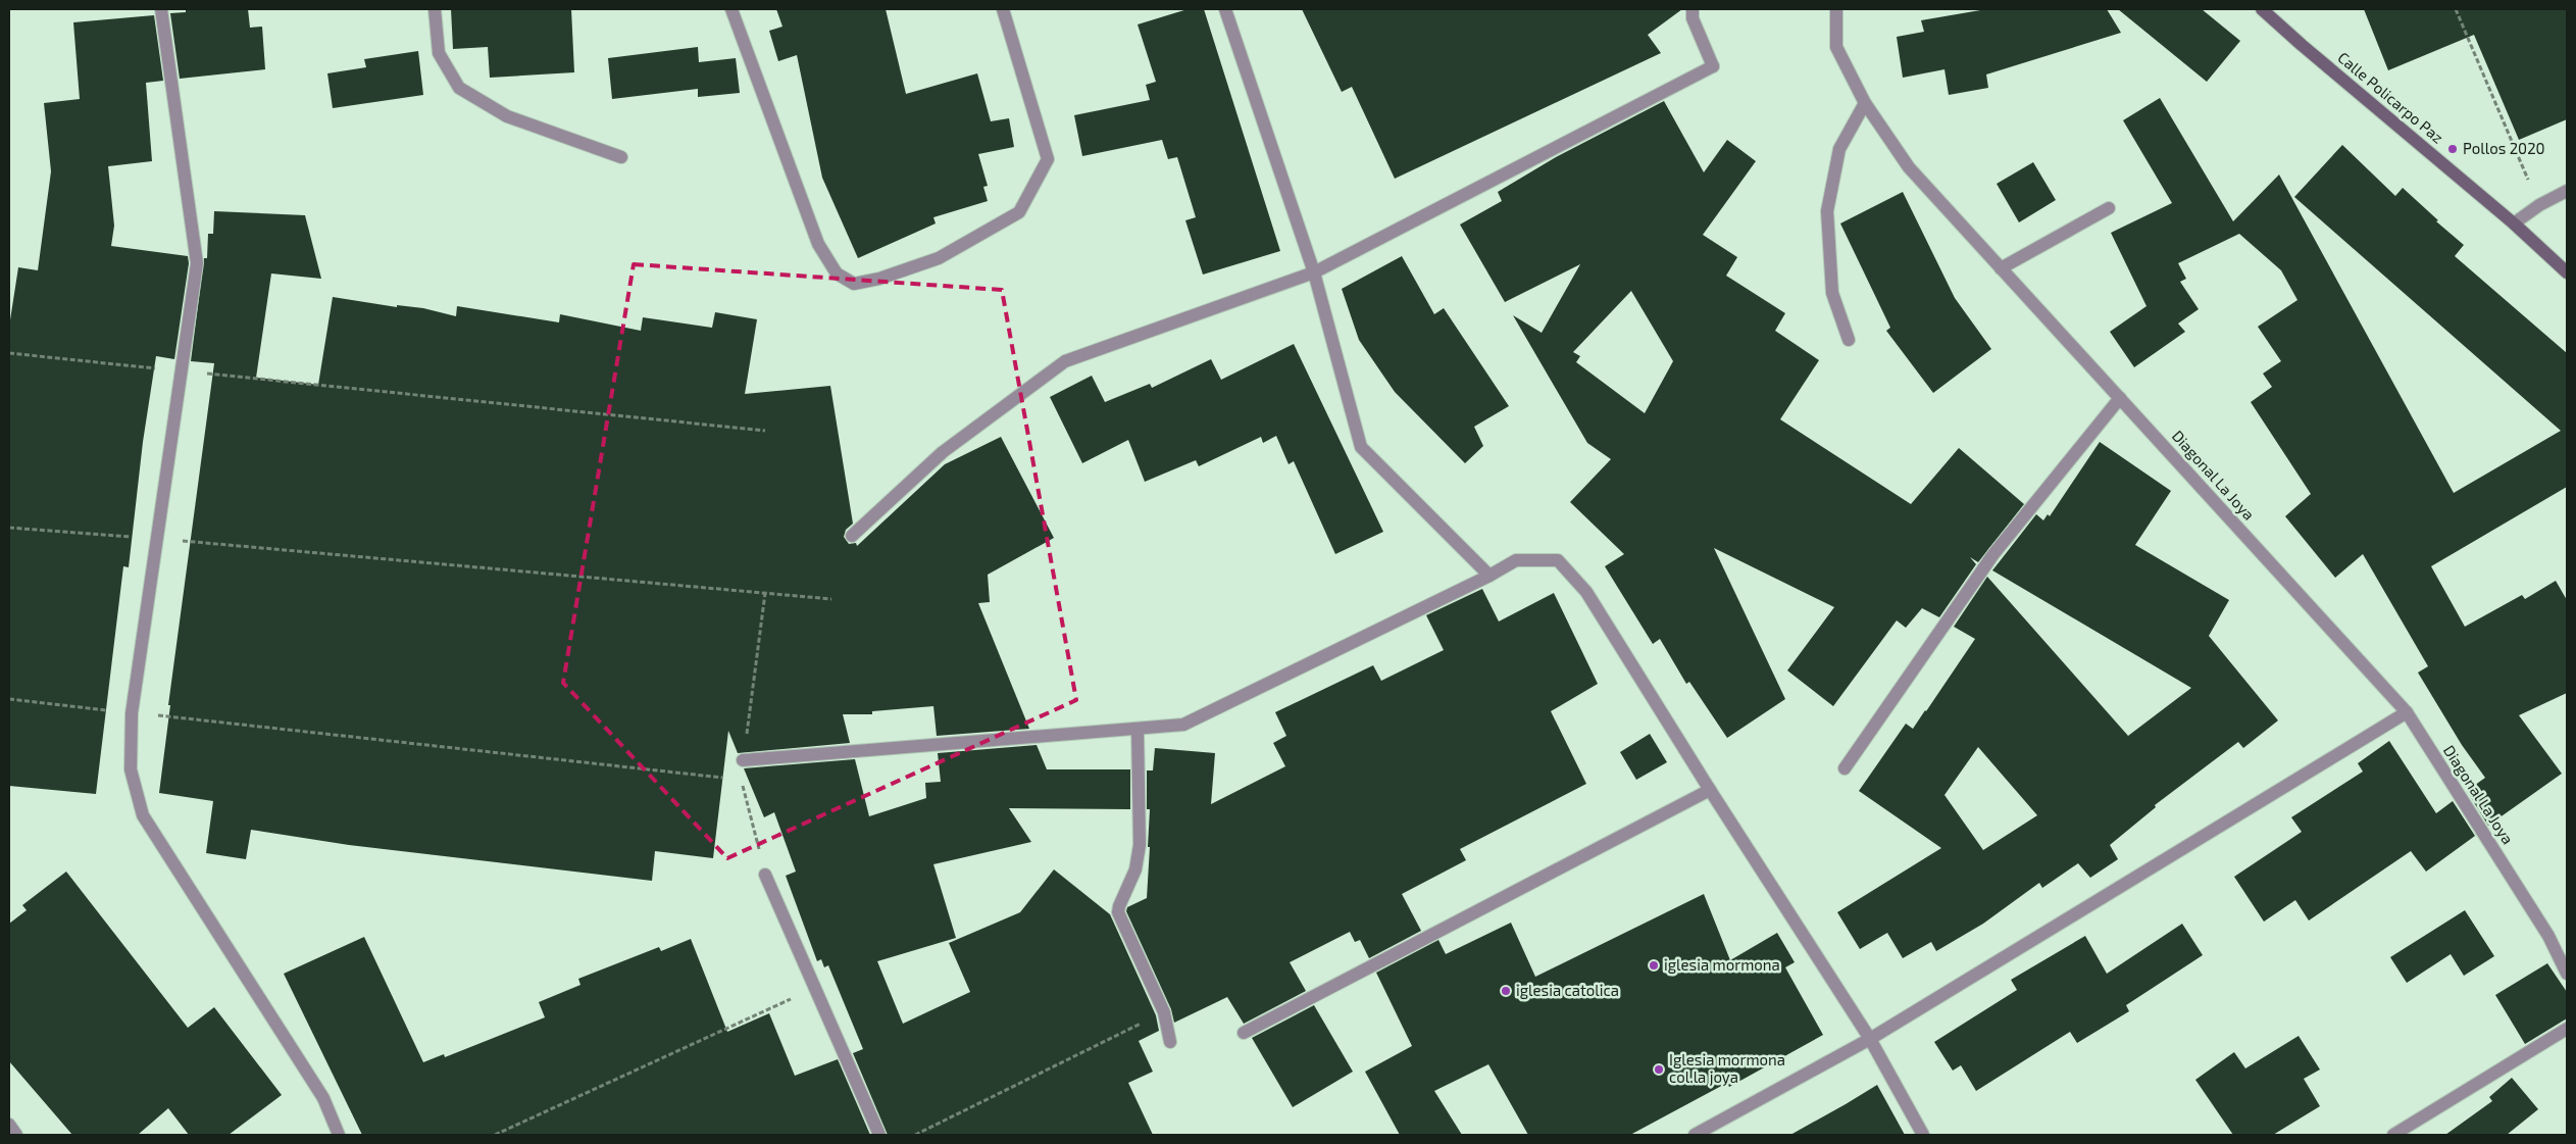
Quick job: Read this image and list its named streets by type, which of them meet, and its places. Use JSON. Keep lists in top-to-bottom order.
{
  "streets": {
    "street": ["Calle Policarpo Paz", "Diagonal La Joya"]
  },
  "places": [
    "Pollos 2020",
    "iglesia mormona",
    "iglesia catolica",
    "Iglesia mormona col.la joya"
  ]
}
